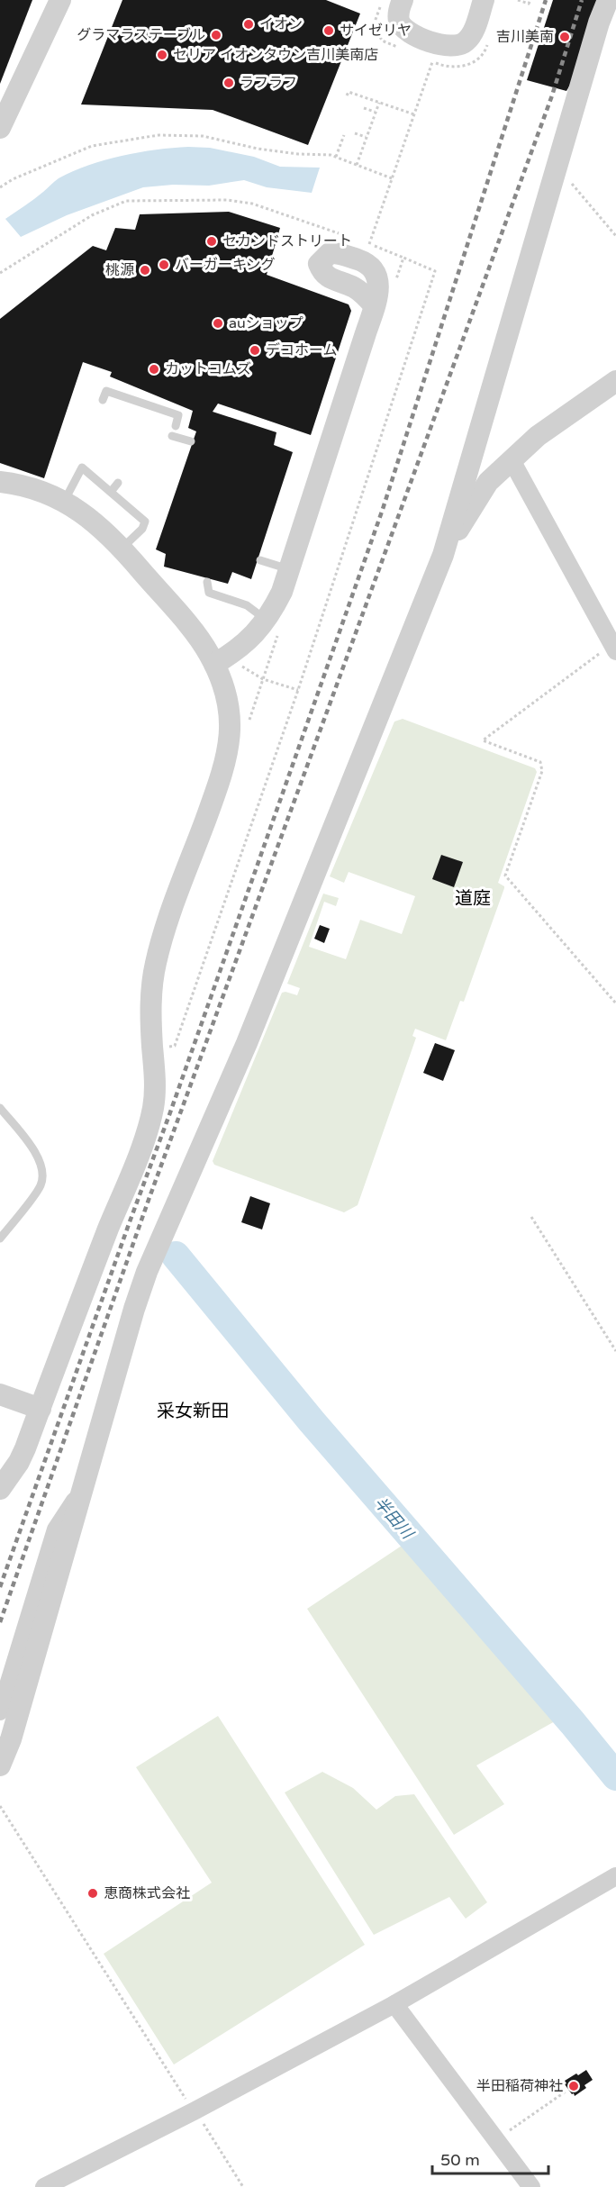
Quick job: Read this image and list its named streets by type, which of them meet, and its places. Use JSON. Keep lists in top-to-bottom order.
{
  "districts": ["道庭", "采女新田"],
  "water": ["半田川"],
  "places": [
    "イオン",
    "サイゼリヤ",
    "グラマラステーブル",
    "吉川美南",
    "セリア イオンタウン吉川美南店",
    "ラフラフ",
    "セカンドストリート",
    "バーガーキング",
    "桃源",
    "auショップ",
    "デコホーム",
    "カットコムズ",
    "恵商株式会社",
    "半田稲荷神社"
  ],
  "scale_bar": "50 m"
}
